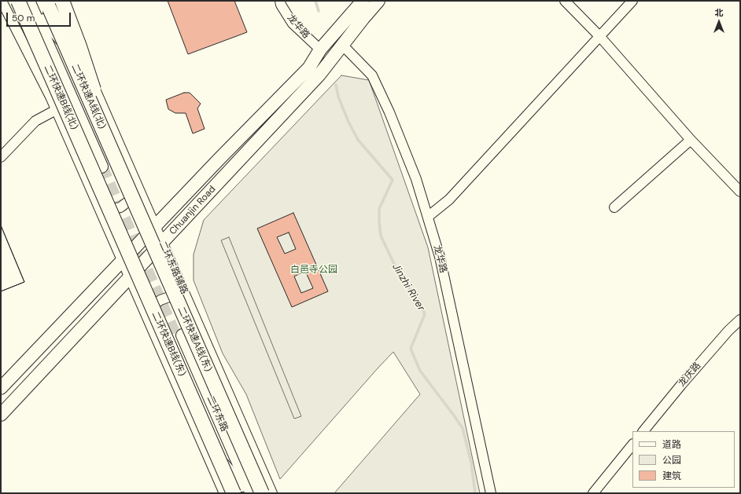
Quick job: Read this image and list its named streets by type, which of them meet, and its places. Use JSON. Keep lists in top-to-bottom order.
{
  "streets": {
    "highway": [
      "二环快速A线(北)",
      "二环快速B线(北)",
      "二环快速A线(东)",
      "二环快速B线(东)"
    ],
    "main road": ["Chuanjin Road", "二环东路"],
    "street": ["龙华路", "二环东路辅路", "龙庆路"]
  },
  "crossings": [
    ["龙华路", "Chuanjin Road"],
    ["二环快速A线(北)", "二环东路辅路"],
    ["二环快速A线(北)", "二环快速A线(东)"],
    ["二环快速B线(北)", "二环快速B线(东)"],
    ["Chuanjin Road", "二环东路辅路"],
    ["二环东路辅路", "二环快速A线(东)"],
    ["二环快速B线(东)", "二环东路"]
  ],
  "water": ["Jinzhi River"],
  "parks": ["白邑寺公园"],
  "legend": ["道路", "公园", "建筑"],
  "scale_bar": "50 m",
  "north": "top"
}
